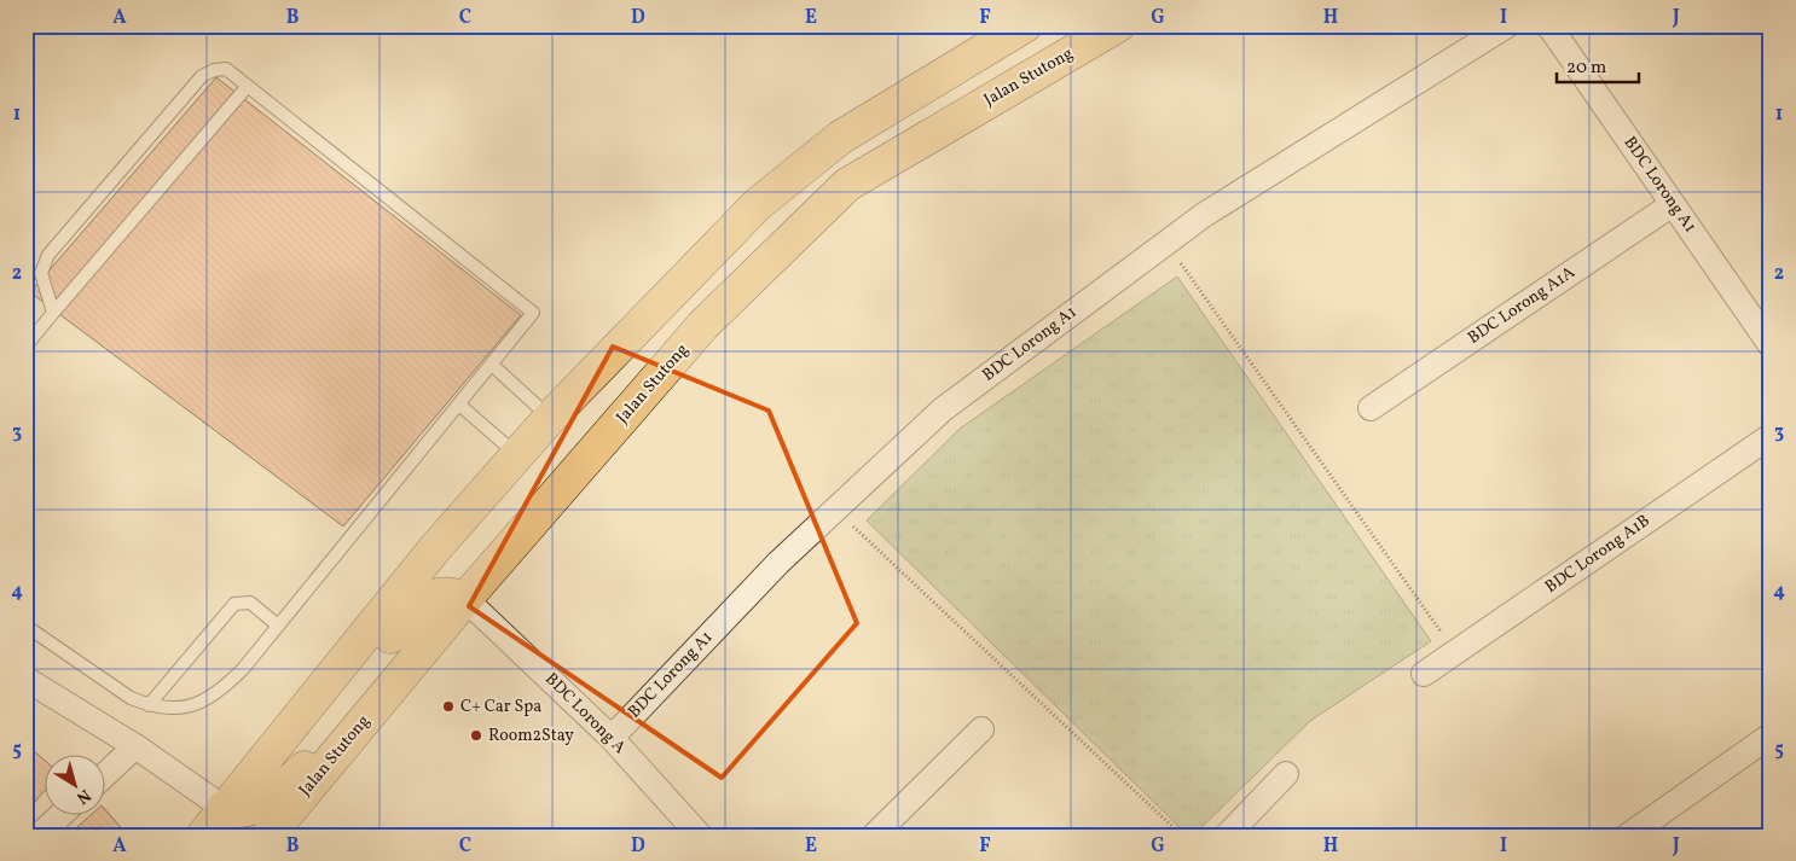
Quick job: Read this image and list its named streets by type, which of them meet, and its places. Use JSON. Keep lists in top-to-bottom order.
{
  "streets": {
    "main road": ["Jalan Stutong"],
    "street": [
      "BDC Lorong A1",
      "BDC Lorong A1A",
      "BDC Lorong A1B",
      "BDC Lorong A"
    ]
  },
  "crossings": [
    ["Jalan Stutong", "BDC Lorong A"],
    ["BDC Lorong A1", "BDC Lorong A1A"],
    ["BDC Lorong A1", "BDC Lorong A"]
  ],
  "places": ["C+ Car Spa", "Room2Stay"],
  "scale_bar": "20 m",
  "north": "bottom right",
  "grid": {
    "columns": [
      "A",
      "B",
      "C",
      "D",
      "E",
      "F",
      "G",
      "H",
      "I",
      "J"
    ],
    "rows": [
      "1",
      "2",
      "3",
      "4",
      "5"
    ]
  }
}
